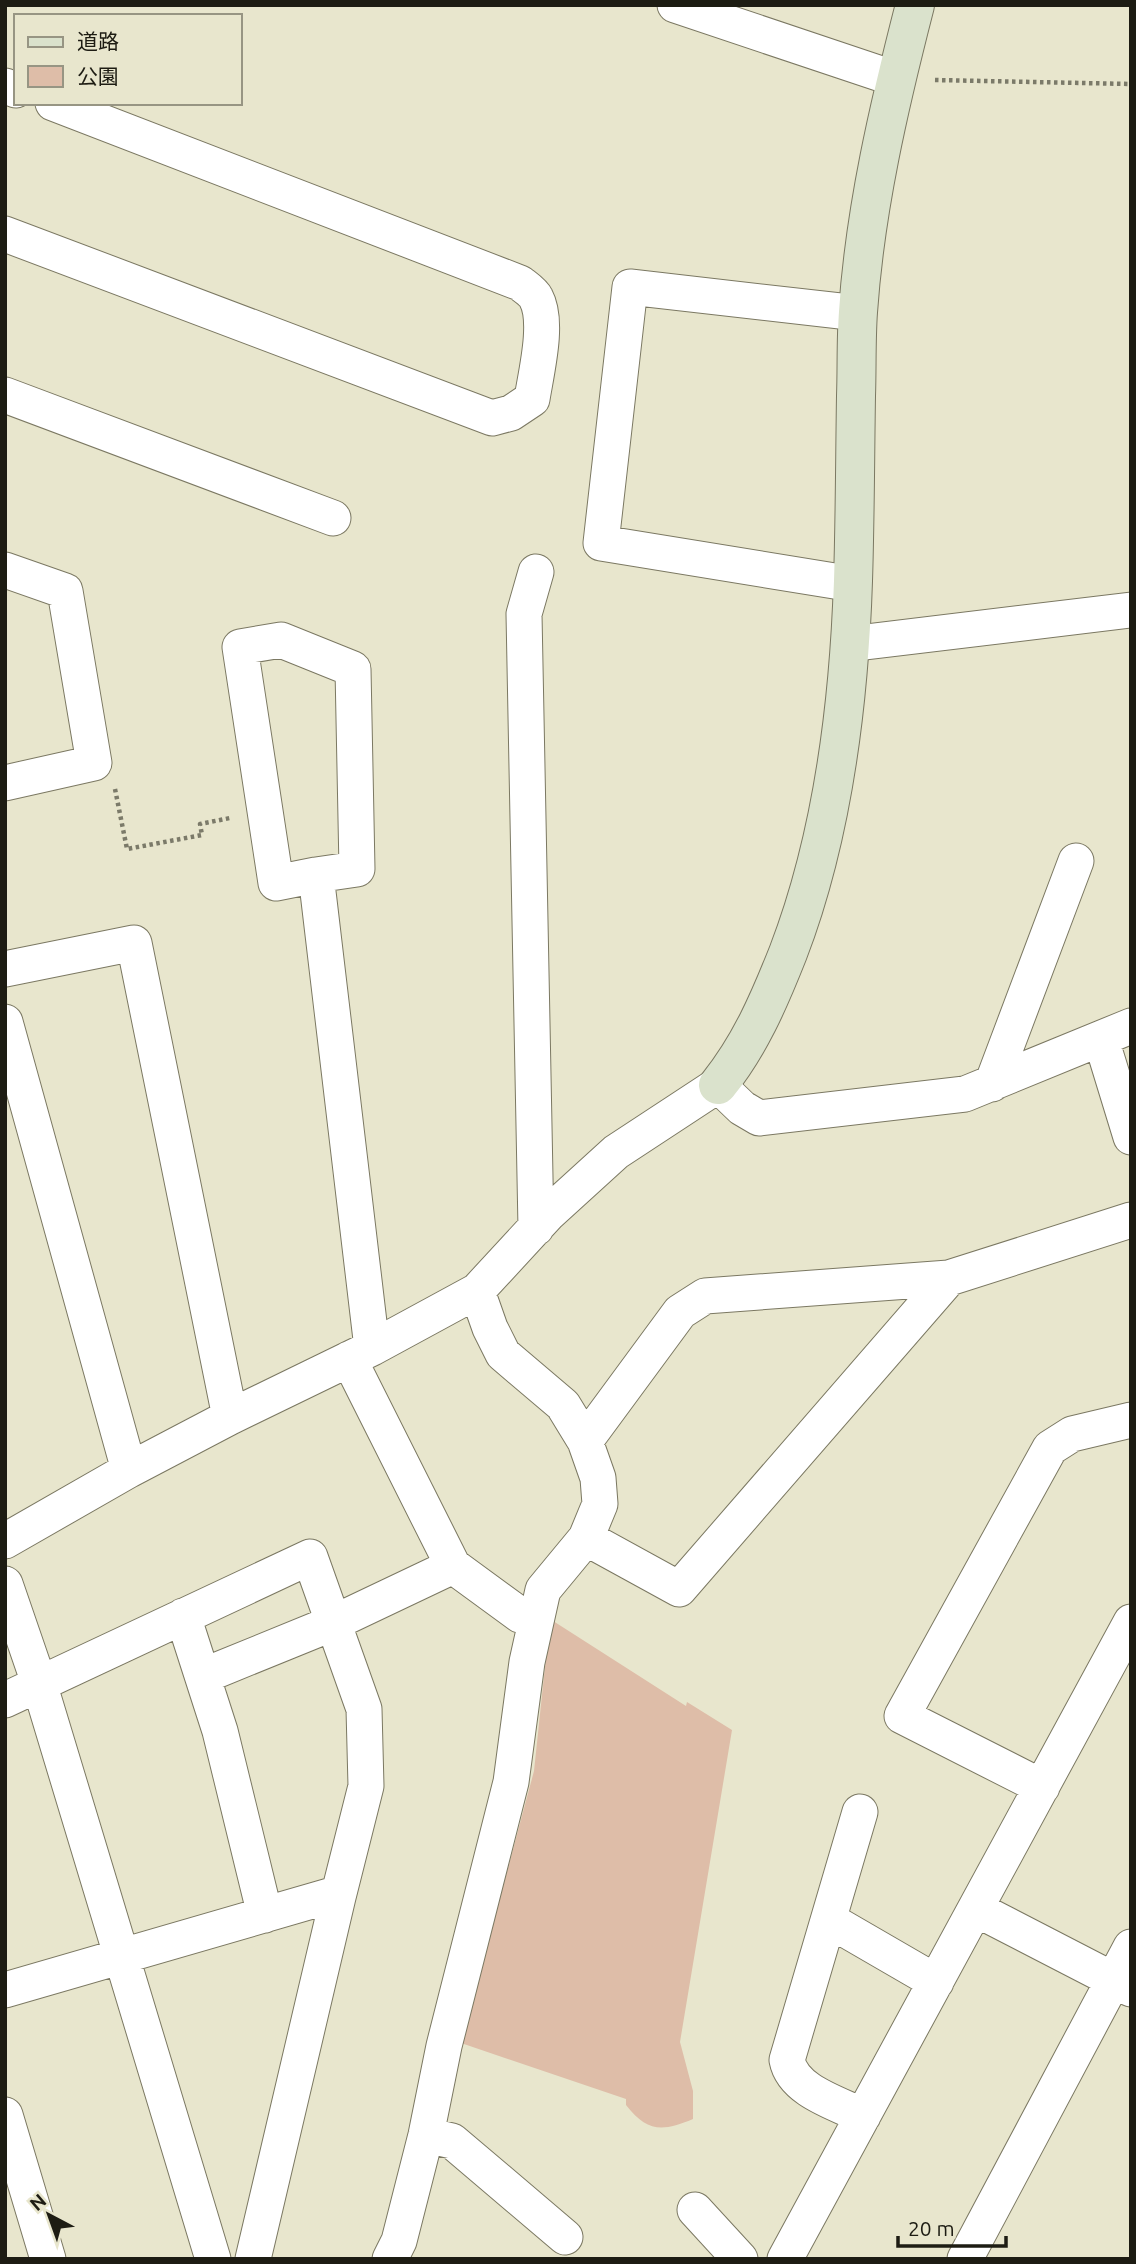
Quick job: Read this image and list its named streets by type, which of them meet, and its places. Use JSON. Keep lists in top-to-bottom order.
{
  "legend": ["道路", "公園"],
  "scale_bar": "20 m",
  "north": "top left"
}
